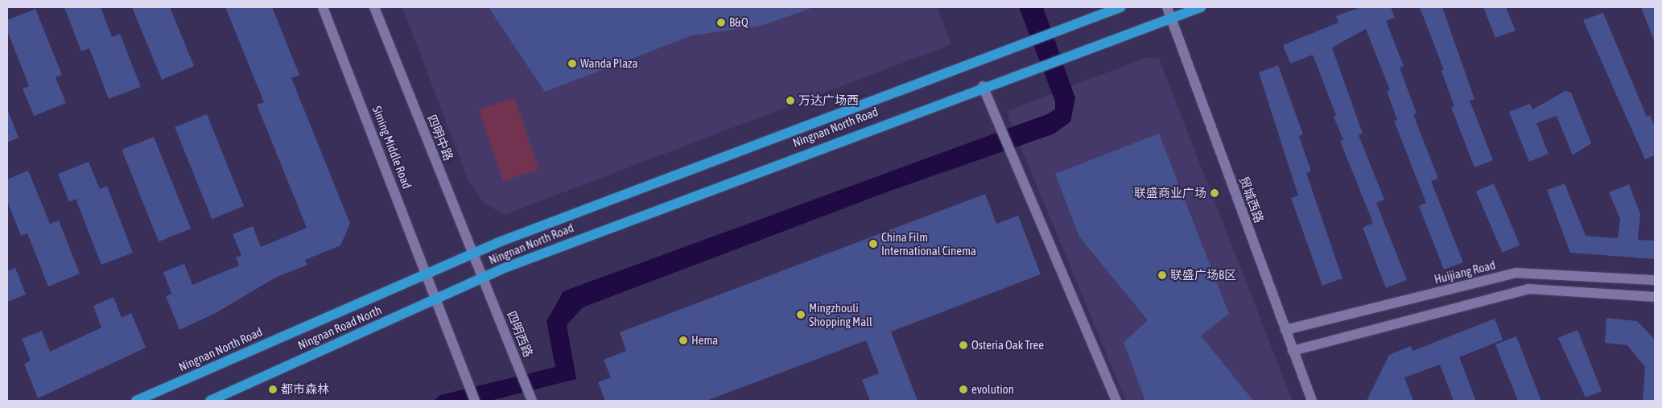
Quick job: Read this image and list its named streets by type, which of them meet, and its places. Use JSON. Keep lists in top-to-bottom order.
{
  "streets": {
    "main road": [
      "Ningnan North Road",
      "四明中路",
      "Siming Middle Road",
      "贸城西路",
      "Huijiang Road",
      "Ningnan Road North",
      "四明西路"
    ]
  },
  "crossings": [
    ["Ningnan North Road", "四明中路"],
    ["Ningnan North Road", "Siming Middle Road"],
    ["Ningnan North Road", "贸城西路"],
    ["Ningnan North Road", "Ningnan Road North"],
    ["Ningnan North Road", "四明西路"],
    ["四明中路", "Ningnan Road North"],
    ["四明中路", "四明西路"],
    ["Siming Middle Road", "Ningnan Road North"],
    ["贸城西路", "Huijiang Road"],
    ["Ningnan Road North", "四明西路"]
  ],
  "places": [
    "B&Q",
    "Wanda Plaza",
    "万达广场西",
    "联盛商业广场",
    "China Film International Cinema",
    "联盛广场B区",
    "Mingzhouli Shopping Mall",
    "Hema",
    "Osteria Oak Tree",
    "都市森林",
    "evolution"
  ]
}
